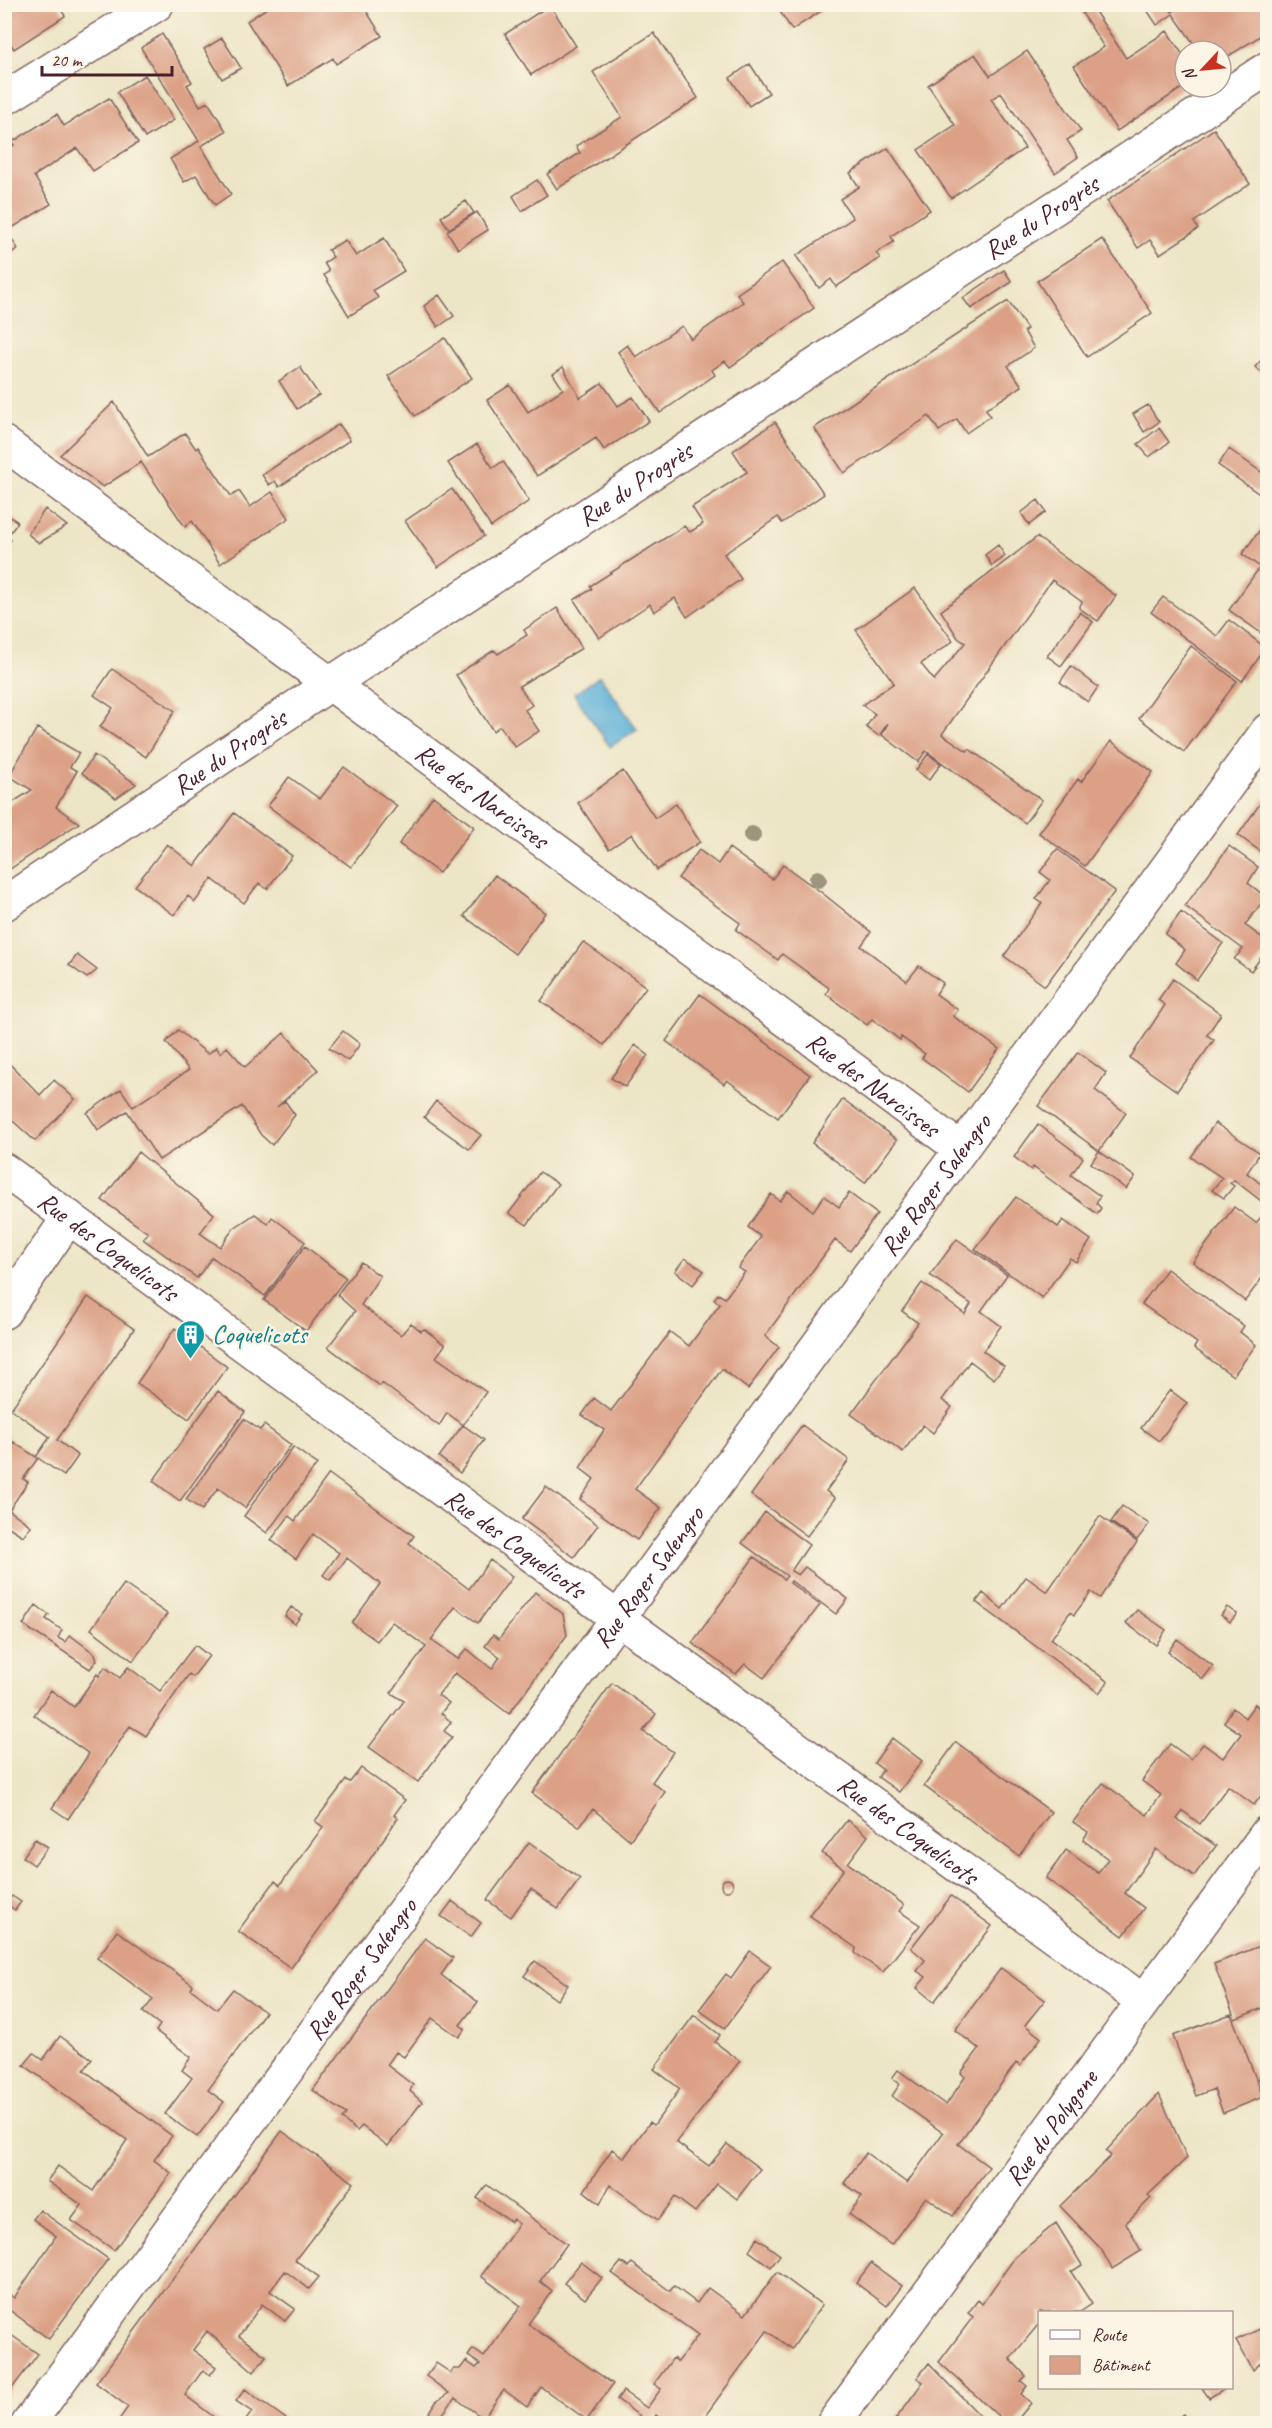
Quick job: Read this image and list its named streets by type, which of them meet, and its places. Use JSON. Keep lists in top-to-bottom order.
{
  "streets": {
    "street": [
      "Rue du Progrès",
      "Rue des Narcisses",
      "Rue Roger Salengro",
      "Rue des Coquelicots",
      "Rue du Polygone"
    ]
  },
  "crossings": [
    ["Rue du Progrès", "Rue des Narcisses"],
    ["Rue des Narcisses", "Rue Roger Salengro"],
    ["Rue Roger Salengro", "Rue des Coquelicots"],
    ["Rue des Coquelicots", "Rue du Polygone"]
  ],
  "places": {
    "building": ["Coquelicots"]
  },
  "legend": ["Route", "Bâtiment"],
  "scale_bar": "20 m",
  "north": "bottom left"
}
